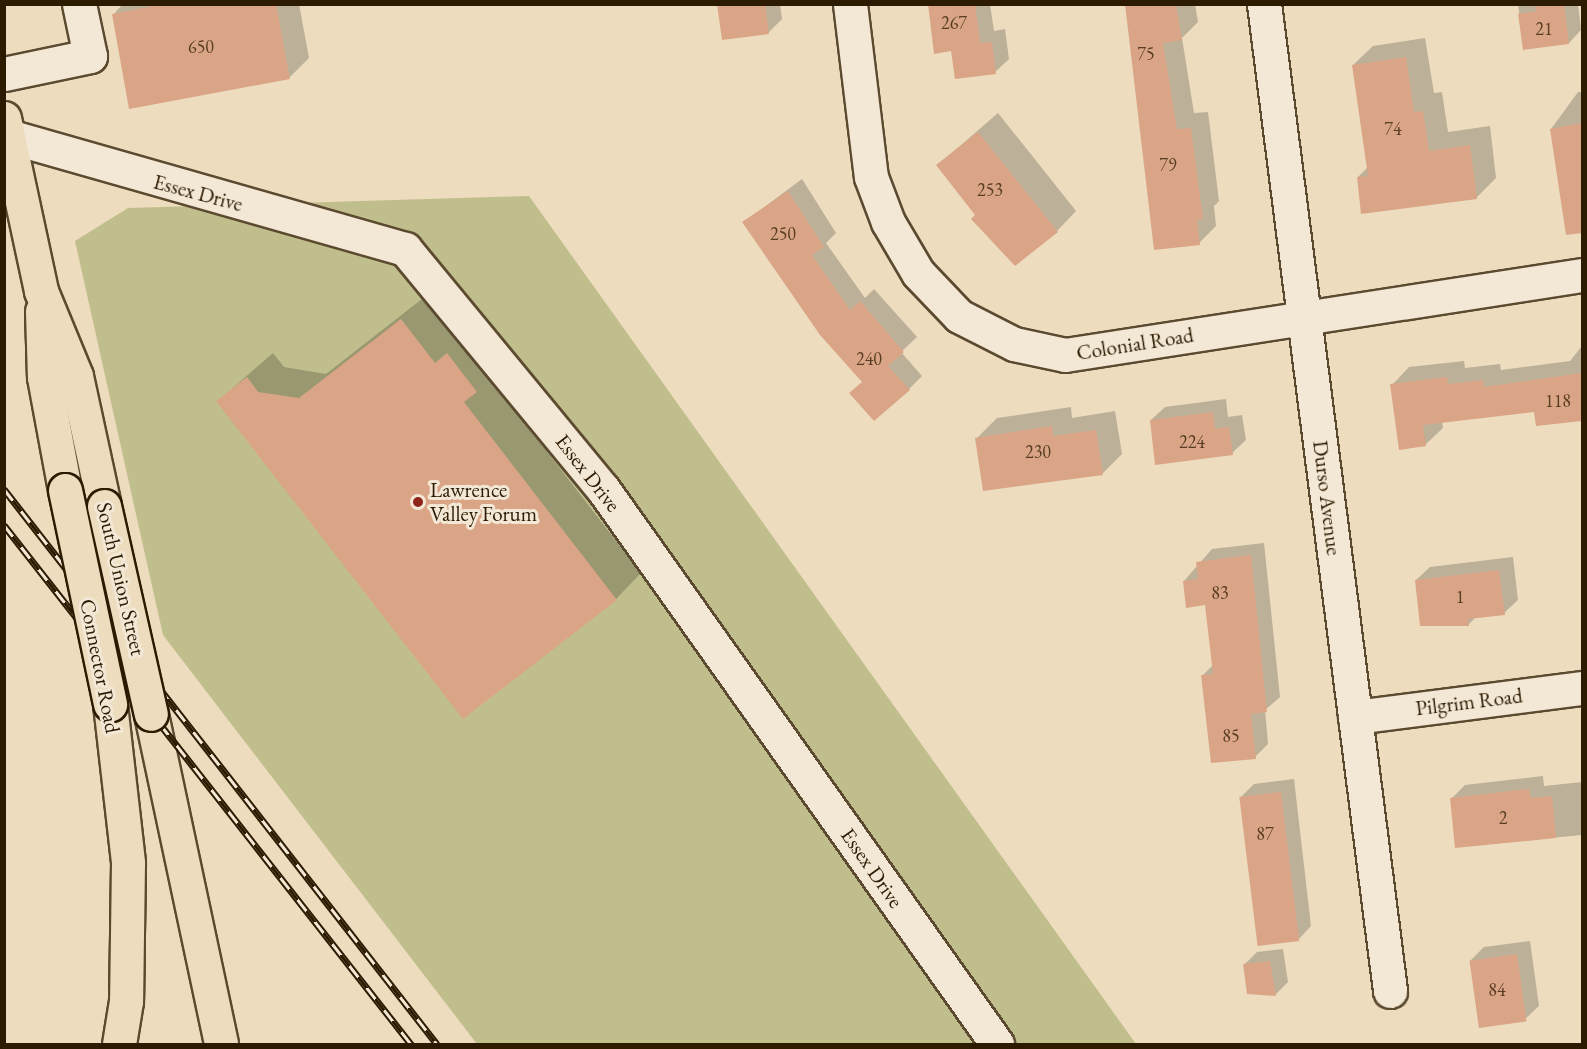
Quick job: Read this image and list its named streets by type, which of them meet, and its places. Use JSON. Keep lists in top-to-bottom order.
{
  "streets": {
    "main road": ["South Union Street", "Connector Road"],
    "street": [
      "Essex Drive",
      "Colonial Road",
      "Durso Avenue",
      "Pilgrim Road"
    ]
  },
  "crossings": [
    ["Essex Drive", "South Union Street"],
    ["Colonial Road", "Durso Avenue"],
    ["Durso Avenue", "Pilgrim Road"],
    ["South Union Street", "Connector Road"]
  ],
  "places": ["Lawrence Valley Forum"],
  "house_numbers": [
    "267",
    "21",
    "650",
    "75",
    "74",
    "79",
    "253",
    "250",
    "240",
    "118",
    "224",
    "230",
    "83",
    "1",
    "85",
    "2",
    "87",
    "84"
  ]
}
